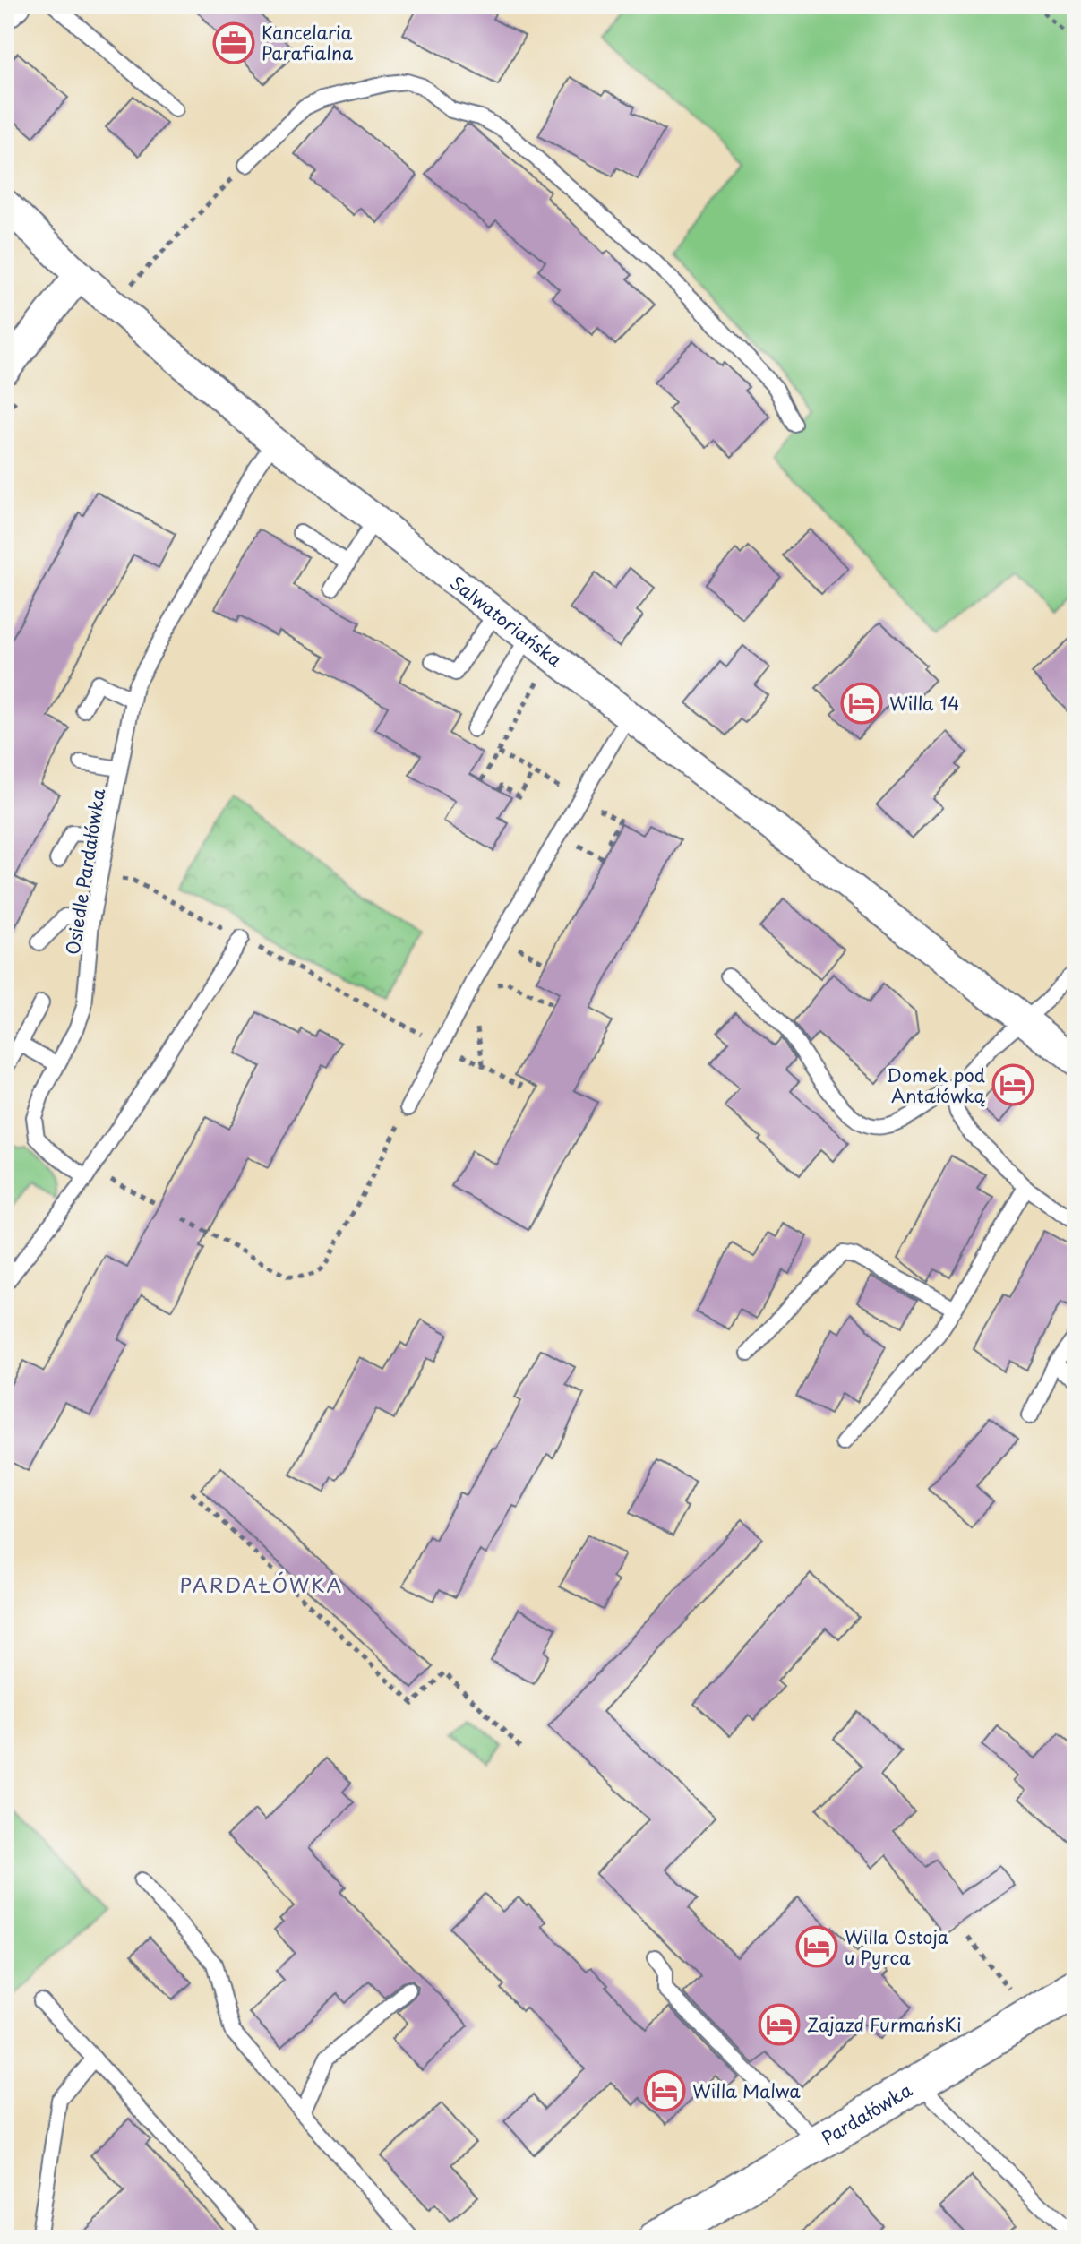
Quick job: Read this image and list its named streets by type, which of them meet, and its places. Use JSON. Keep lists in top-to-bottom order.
{
  "streets": {
    "street": ["Salwatoriańska", "Pardałówka"],
    "lane": ["Osiedle Pardałówka"]
  },
  "crossings": [
    ["Salwatoriańska", "Osiedle Pardałówka"]
  ],
  "districts": ["PARDAŁÓWKA"],
  "places": {
    "office": ["Kancelaria Parafialna"],
    "hotel": [
      "Willa 14",
      "Domek pod Antałówką",
      "Willa Ostoja u Pyrca",
      "Zajazd FurmańsKi",
      "Willa Malwa"
    ]
  }
}
